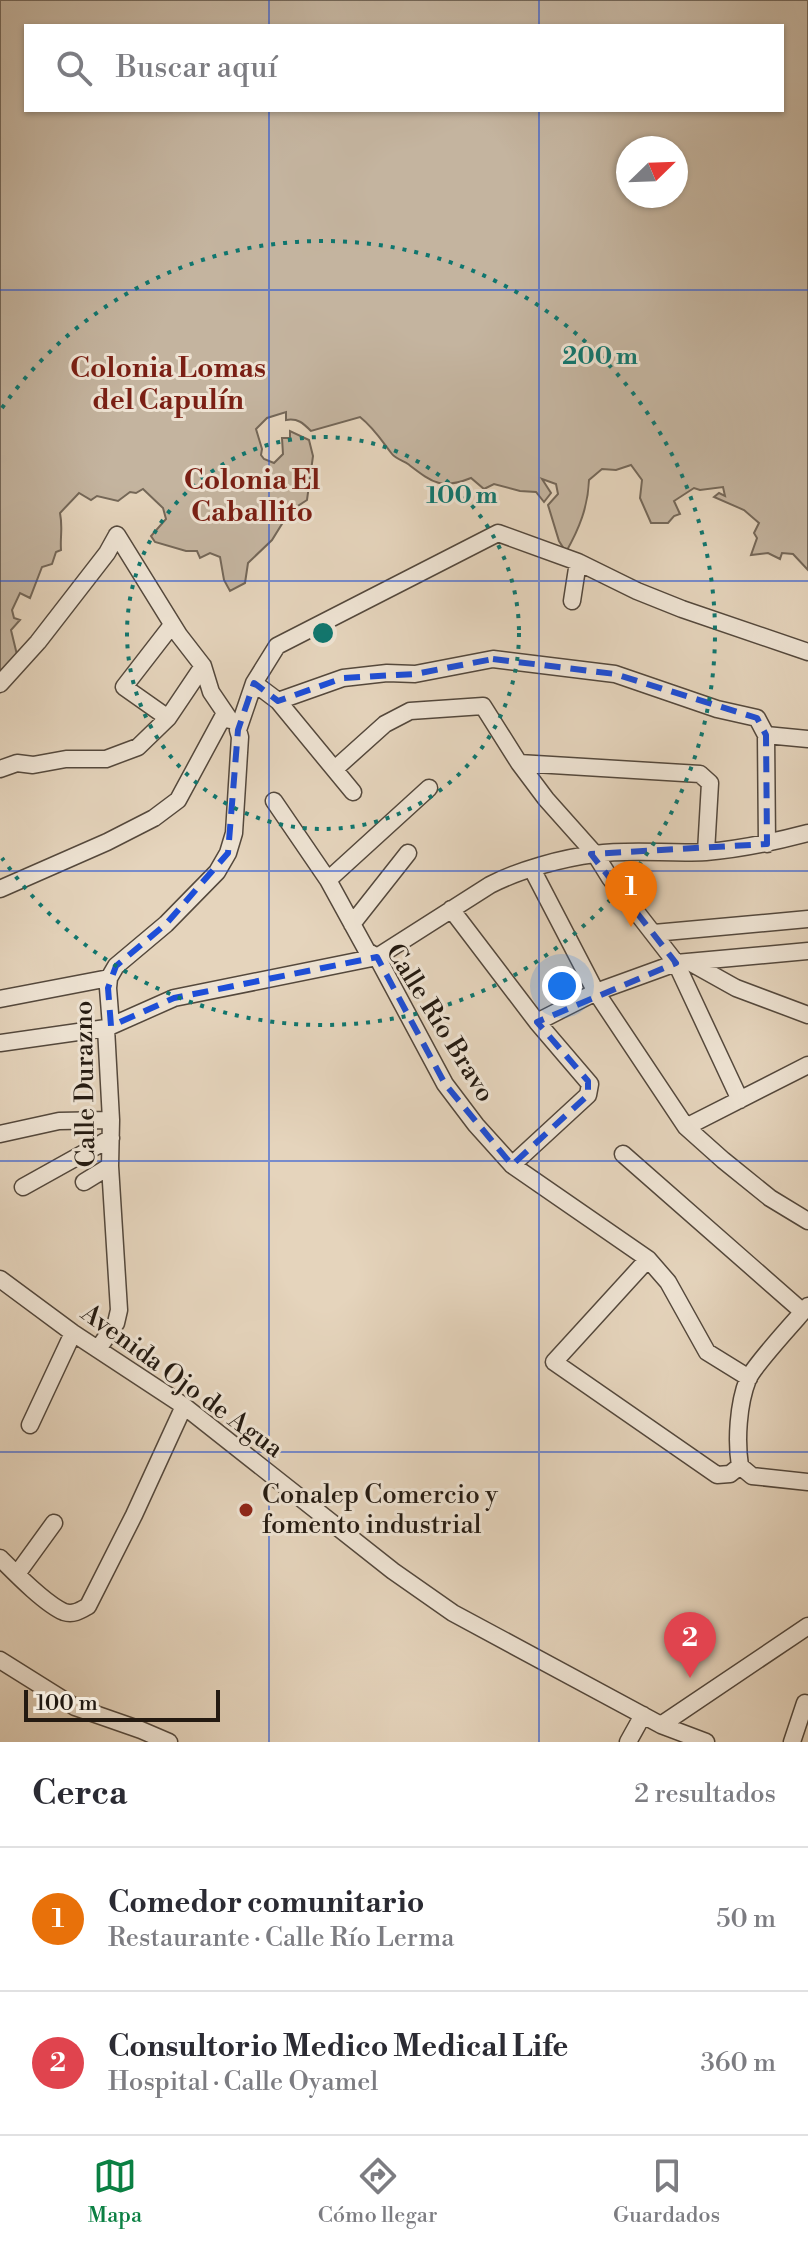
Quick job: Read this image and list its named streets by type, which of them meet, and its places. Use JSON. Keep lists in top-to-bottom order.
{
  "streets": {
    "street": ["Calle Río Bravo", "Calle Durazno", "Avenida Ojo de Agua"]
  },
  "crossings": [
    ["Calle Durazno", "Avenida Ojo de Agua"]
  ],
  "districts": ["Colonia Lomas del Capulín", "Colonia El Caballito"],
  "places": ["Conalep Comercio y fomento industrial"],
  "scale_bar": "100 m",
  "north": "top right",
  "page": {
    "search": "Buscar aquí",
    "pins": ["1", "2"],
    "scale": "100 m",
    "heading": ["Cerca", "2 resultados"],
    "list": [
      {
        "mark": "1",
        "name": "Comedor comunitario",
        "note": "Restaurante · Calle Río Lerma",
        "value": "50 m"
      },
      {
        "mark": "2",
        "name": "Consultorio Medico Medical Life",
        "note": "Hospital · Calle Oyamel",
        "value": "360 m"
      }
    ],
    "nav": ["Mapa", "Cómo llegar", "Guardados"]
  },
  "rings": ["200 m", "100 m"]
}
